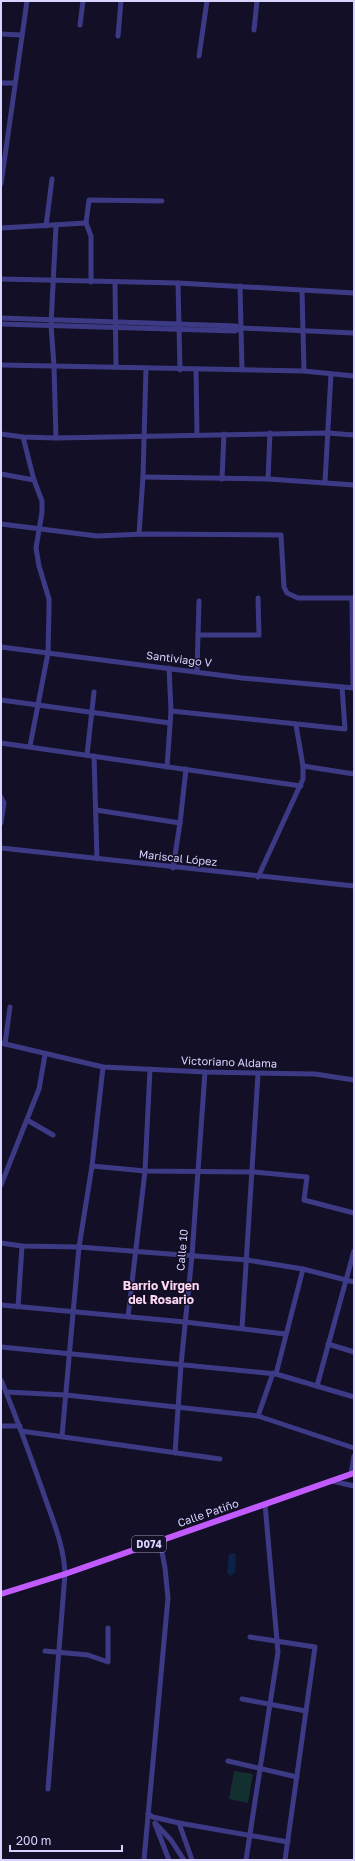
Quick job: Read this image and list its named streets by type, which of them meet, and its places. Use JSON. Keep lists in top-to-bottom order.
{
  "streets": {
    "main road": ["Calle Patiño", "D074"],
    "street": [
      "Santiviago V",
      "Mariscal López",
      "Victoriano Aldama",
      "Calle 10"
    ]
  },
  "crossings": [
    ["Victoriano Aldama", "Calle 10"]
  ],
  "districts": ["Barrio Virgen del Rosario"],
  "scale_bar": "200 m"
}
